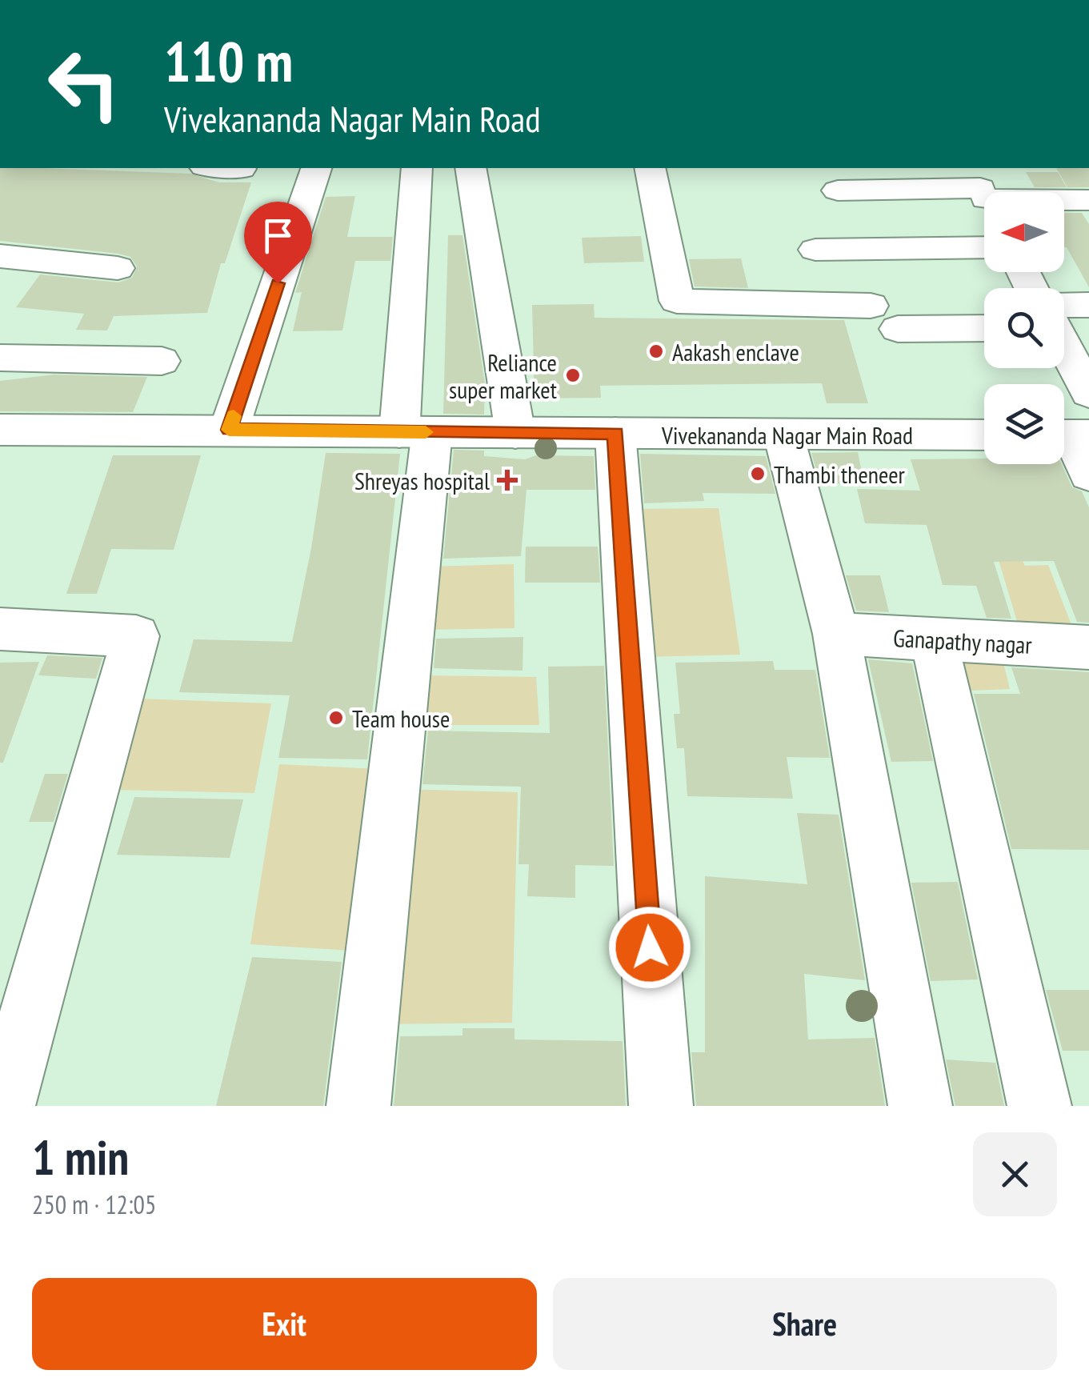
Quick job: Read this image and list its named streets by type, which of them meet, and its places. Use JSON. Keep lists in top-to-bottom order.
{
  "streets": {
    "street": ["Vivekananda Nagar Main Road", "Ganapathy nagar"]
  },
  "places": {
    "other": [
      "Aakash enclave",
      "Reliance super market",
      "Thambi theneer",
      "Team house"
    ],
    "health": ["Shreyas hospital"]
  },
  "north": "left",
  "page": {
    "turn": ["110 m", "Vivekananda Nagar Main Road"],
    "heading": ["1 min", "250 m · 12:05"],
    "buttons": ["Exit", "Share"]
  }
}
